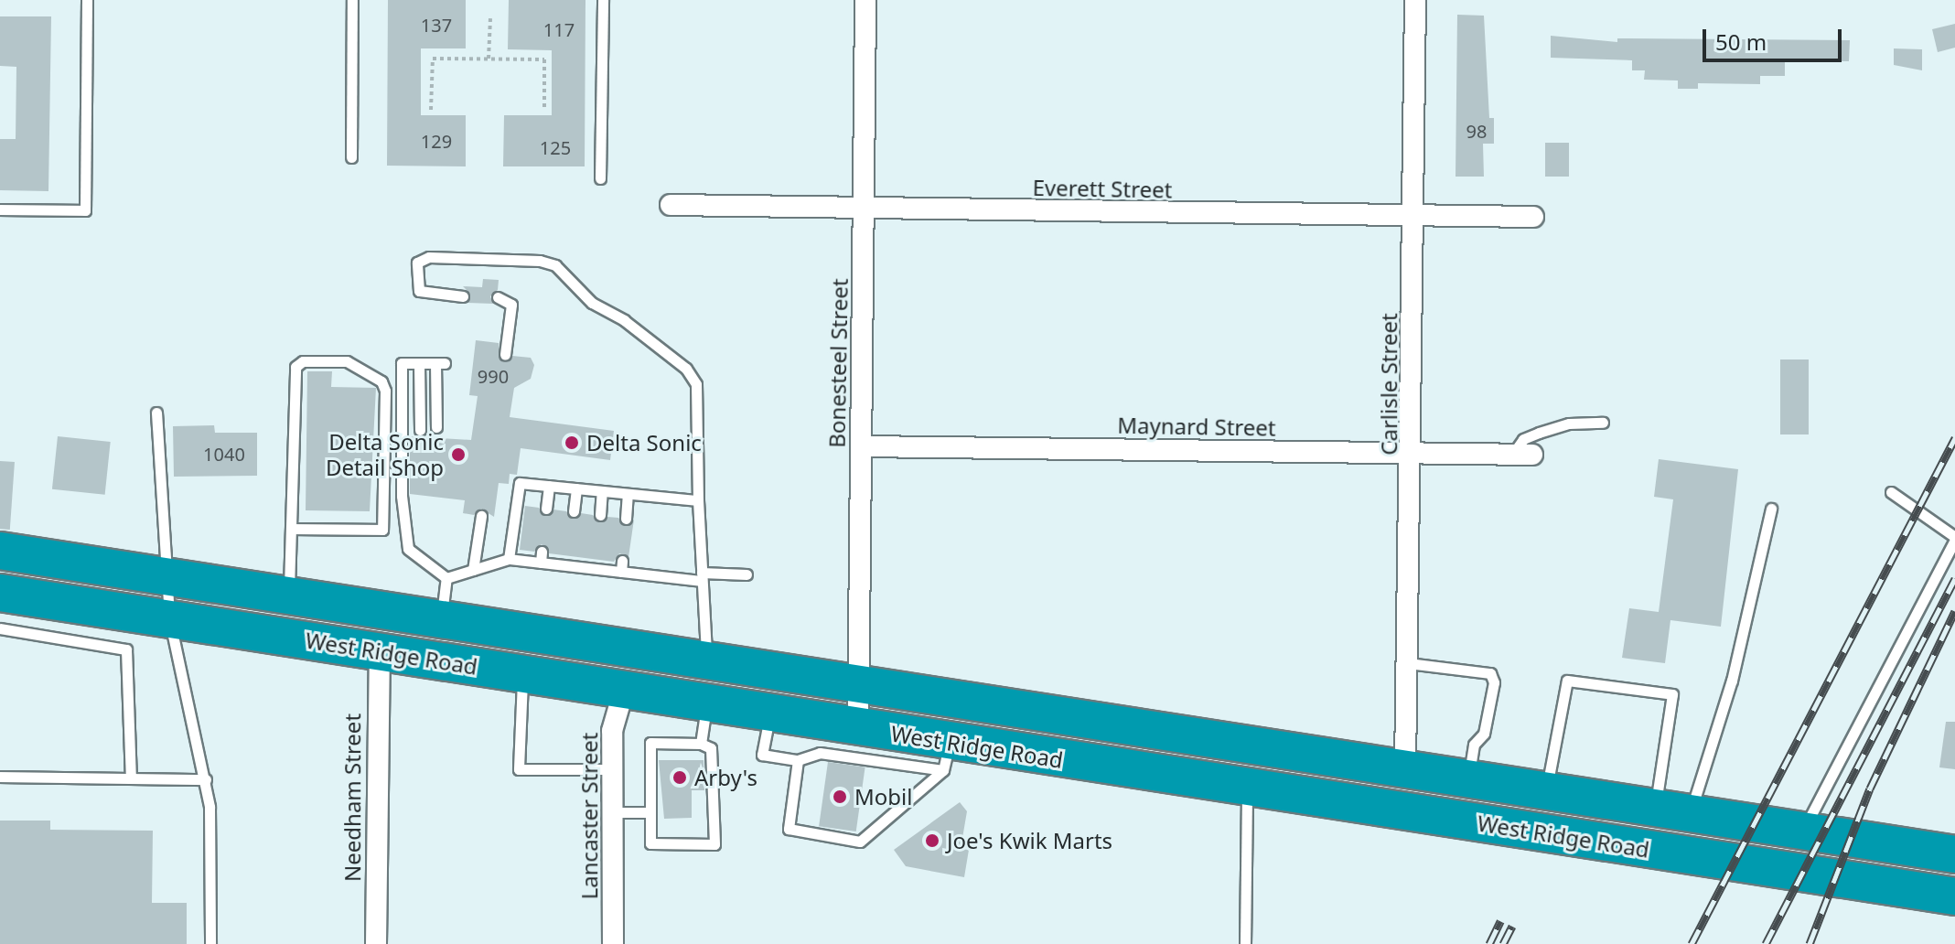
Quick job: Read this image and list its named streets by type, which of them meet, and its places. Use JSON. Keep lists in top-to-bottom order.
{
  "streets": {
    "highway": ["West Ridge Road"],
    "street": [
      "Everett Street",
      "Bonesteel Street",
      "Carlisle Street",
      "Maynard Street",
      "Needham Street",
      "Lancaster Street"
    ]
  },
  "crossings": [
    ["Everett Street", "Bonesteel Street"],
    ["Everett Street", "Carlisle Street"],
    ["Bonesteel Street", "Maynard Street"],
    ["Bonesteel Street", "West Ridge Road"],
    ["Carlisle Street", "Maynard Street"],
    ["Carlisle Street", "West Ridge Road"],
    ["West Ridge Road", "Needham Street"],
    ["West Ridge Road", "Lancaster Street"]
  ],
  "places": [
    "Delta Sonic",
    "Delta Sonic Detail Shop",
    "Arby's",
    "Mobil",
    "Joe's Kwik Marts"
  ],
  "house_numbers": [
    "137",
    "117",
    "98",
    "129",
    "125",
    "990",
    "1040"
  ],
  "scale_bar": "50 m"
}
